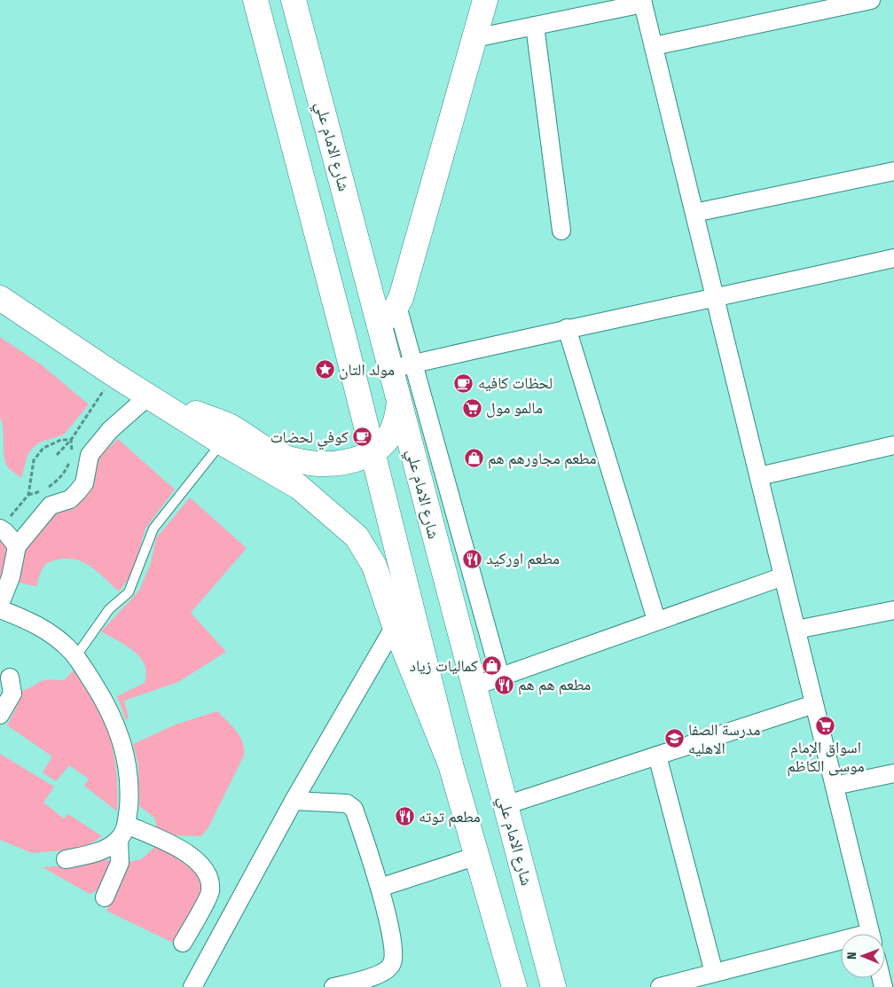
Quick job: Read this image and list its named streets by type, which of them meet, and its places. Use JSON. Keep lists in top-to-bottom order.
{
  "streets": {
    "main road": ["شارع الامام علي"]
  },
  "places": {
    "place": ["مولد التان"],
    "cafe": ["لحظات كافيه", "كوفي لحضات"],
    "supermarket": ["مالمو مول", "اسواق الإمام موسى الكاظم"],
    "shop": ["مطعم مجاورهم هم", "كماليات زياد"],
    "restaurant": ["مطعم اوركيد", "مطعم هم هم", "مطعم توته"],
    "school or university": ["مدرسة الصفا الاهليه"]
  },
  "north": "left"
}
